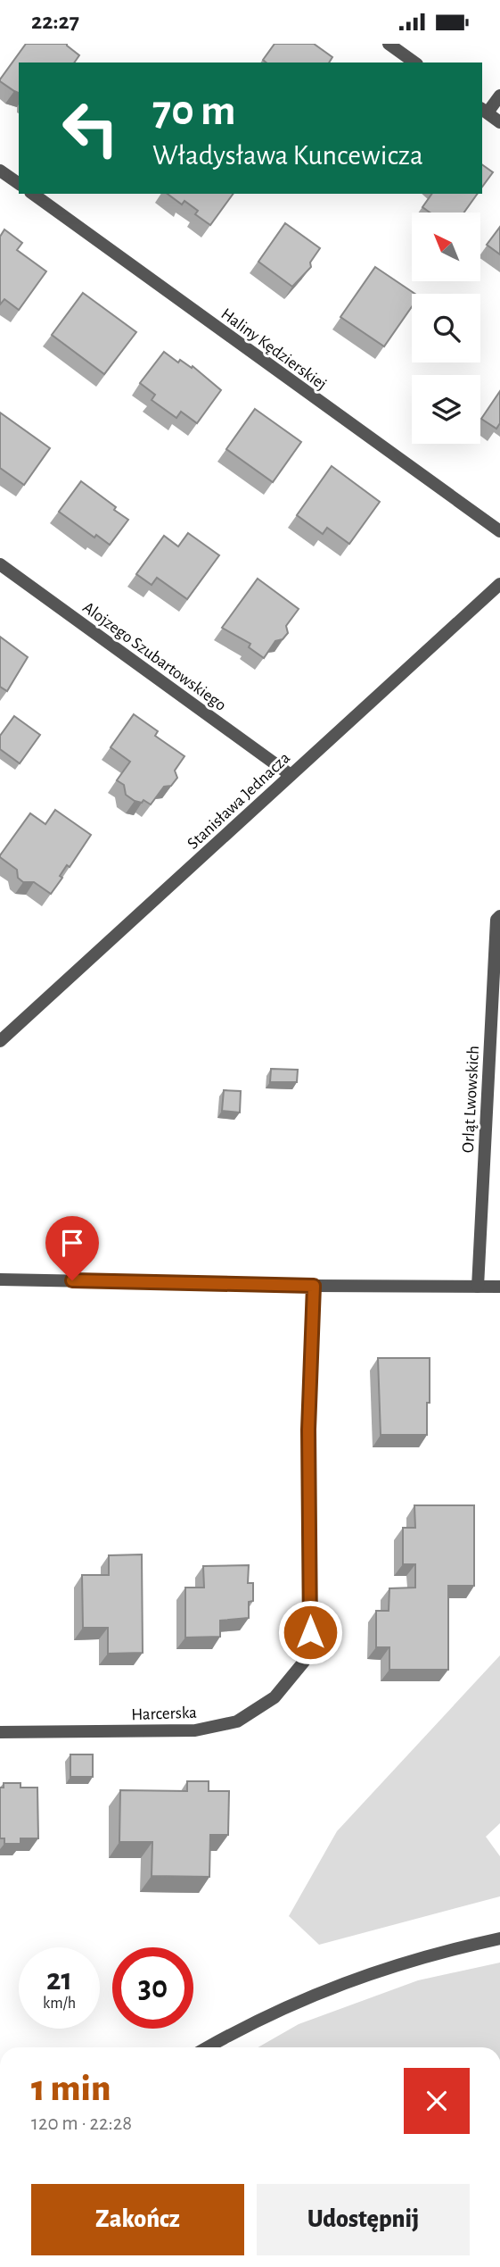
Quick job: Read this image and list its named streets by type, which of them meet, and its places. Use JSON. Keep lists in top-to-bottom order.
{
  "streets": {
    "street": [
      "Haliny Kędzierskiej",
      "Alojzego Szubartowskiego",
      "Stanisława Jednacza",
      "Orląt Lwowskich",
      "Harcerska"
    ]
  },
  "crossings": [
    ["Alojzego Szubartowskiego", "Stanisława Jednacza"]
  ],
  "north": "top left",
  "page": {
    "status": "22:27",
    "turn": ["70 m", "Władysława Kuncewicza"],
    "speed": "21 km/h",
    "limit": "30",
    "heading": ["1 min", "120 m · 22:28"],
    "buttons": ["Zakończ", "Udostępnij"]
  }
}
